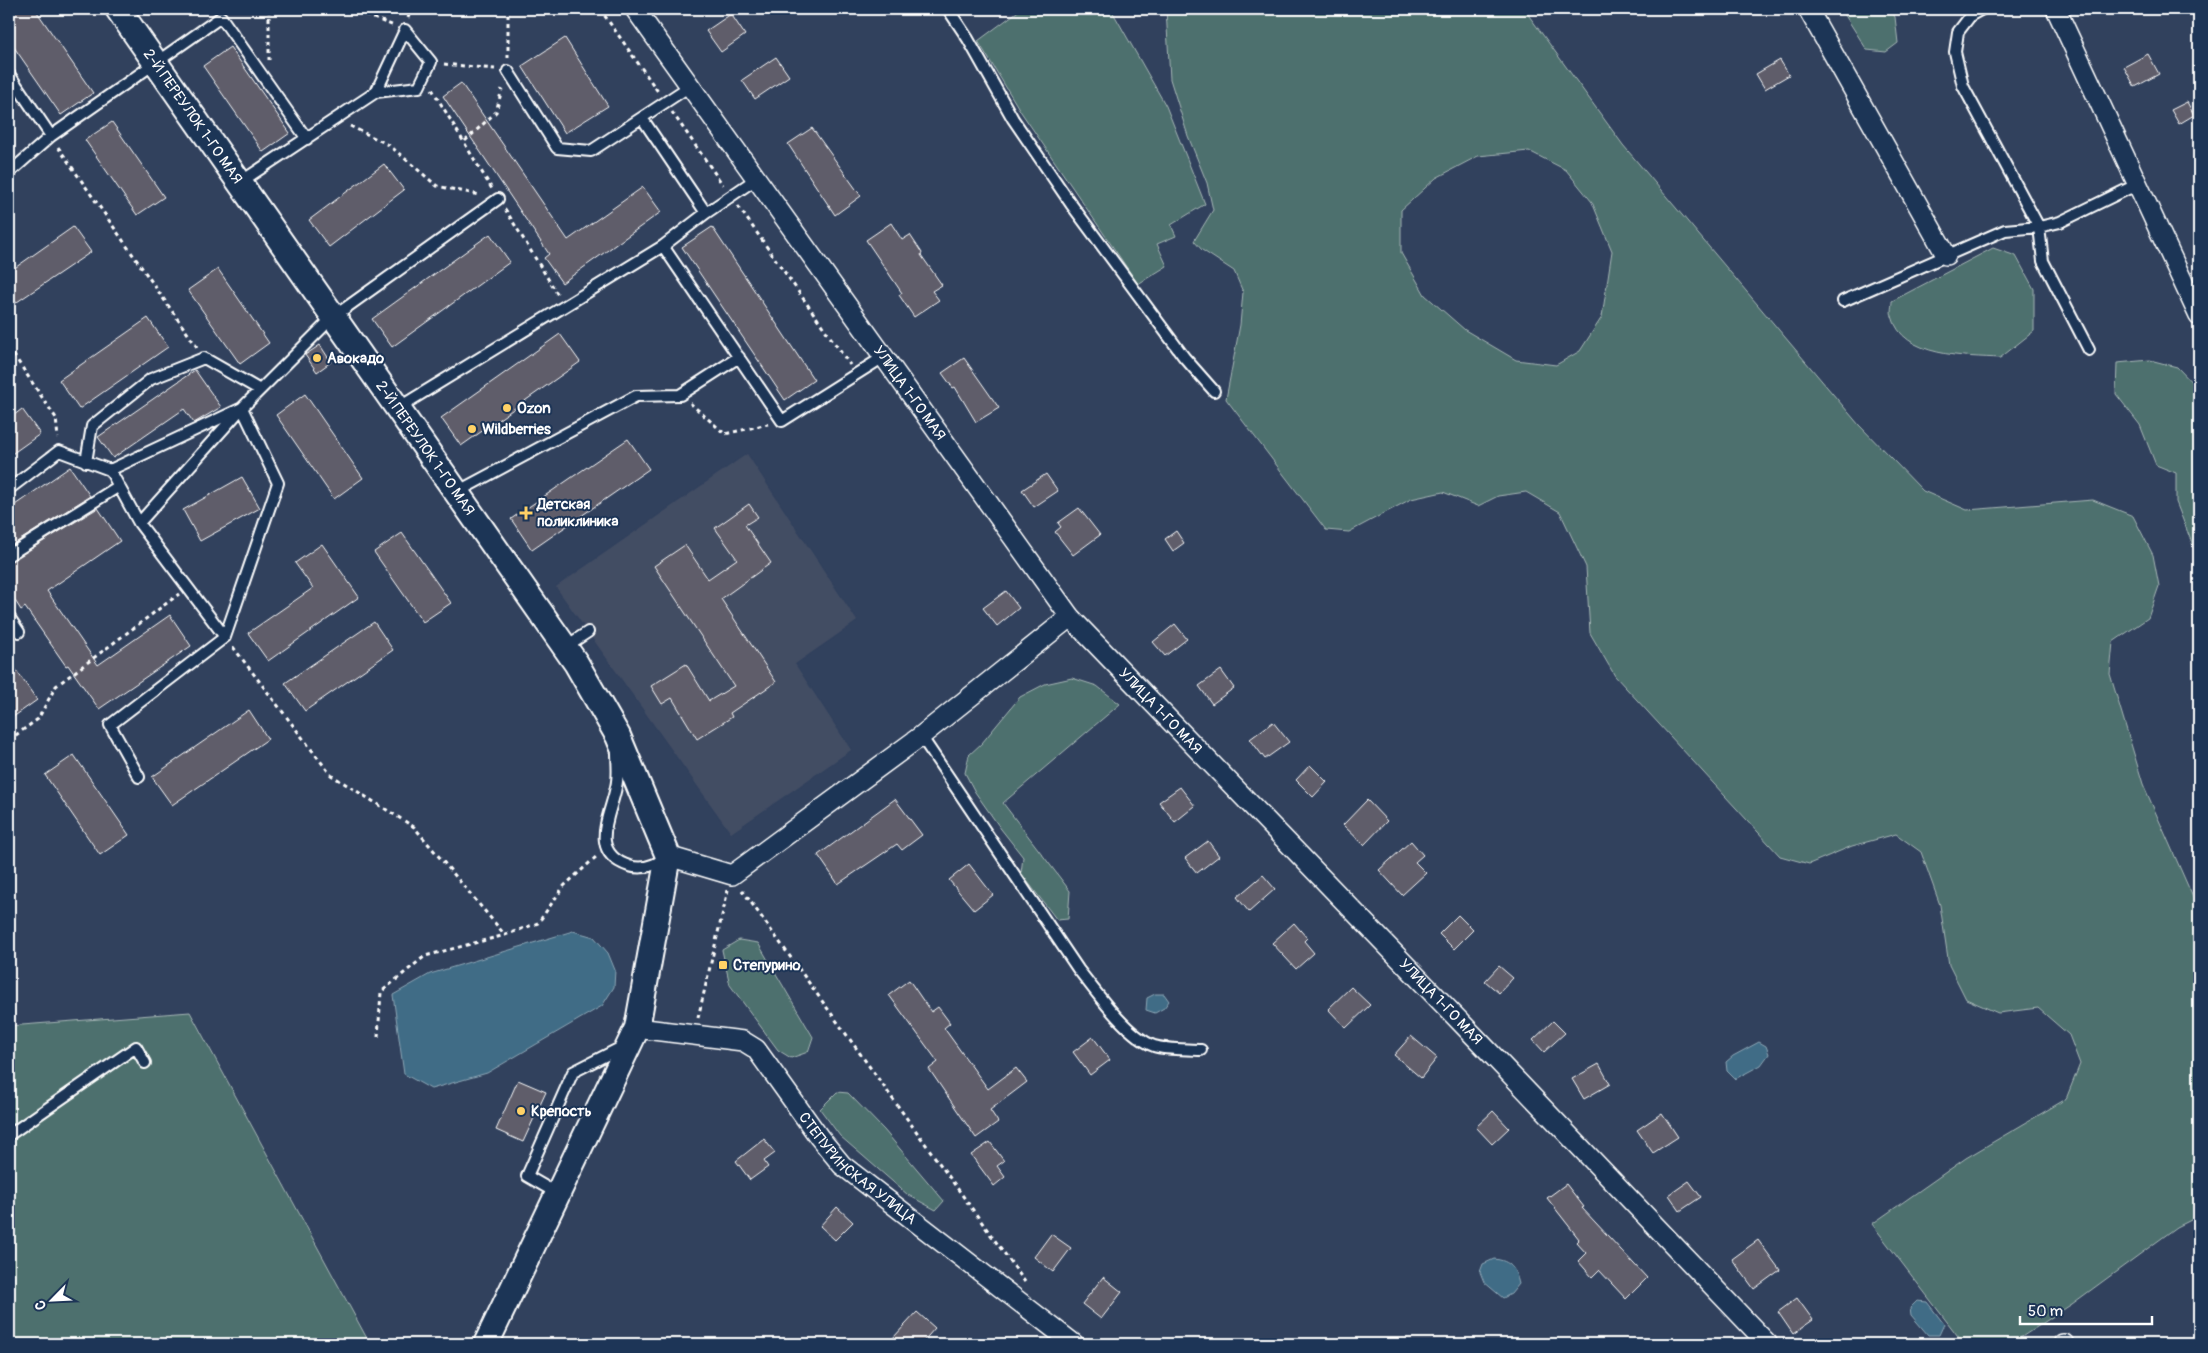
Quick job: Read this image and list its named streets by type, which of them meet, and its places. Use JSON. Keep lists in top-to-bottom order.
{
  "streets": {
    "street": ["2-Й ПЕРЕУЛОК 1-ГО МАЯ", "УЛИЦА 1-ГО МАЯ", "СТЕПУРИНСКАЯ УЛИЦА"]
  },
  "places": {
    "other": [
      "Авокадо",
      "Ozon",
      "Wildberries",
      "Крепость"
    ],
    "health": ["Детская поликлиника"],
    "transit": ["Степурино"]
  },
  "scale_bar": "50 m",
  "north": "bottom left"
}
